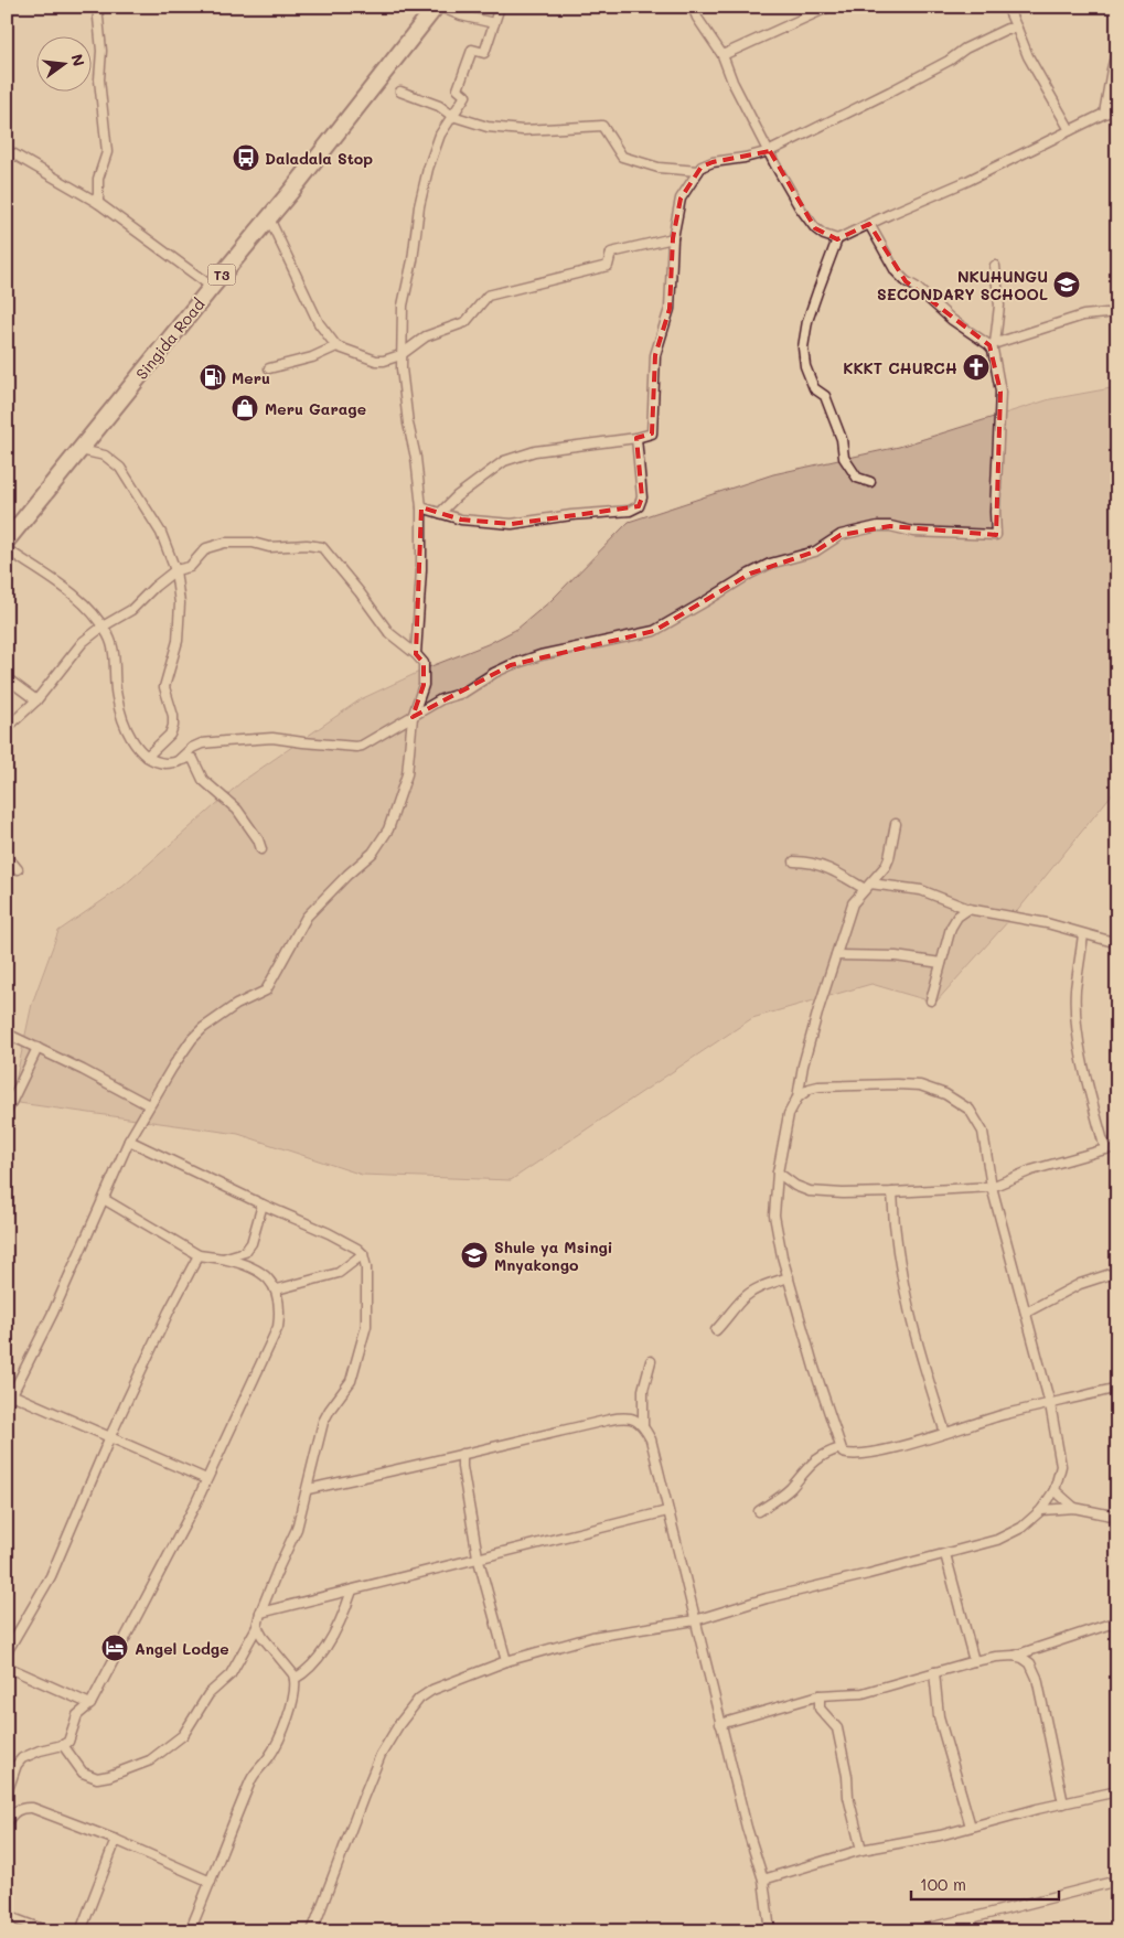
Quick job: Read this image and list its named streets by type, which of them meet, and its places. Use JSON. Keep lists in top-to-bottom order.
{
  "streets": {
    "highway": ["T3", "Singida Road"]
  },
  "places": {
    "bus stop": ["Daladala Stop"],
    "school or university": ["NKUHUNGU SECONDARY SCHOOL", "Shule ya Msingi Mnyakongo"],
    "church": ["KKKT CHURCH"],
    "fuel station": ["Meru"],
    "shop": ["Meru Garage"],
    "hotel": ["Angel Lodge"]
  },
  "scale_bar": "100 m",
  "north": "right"
}
